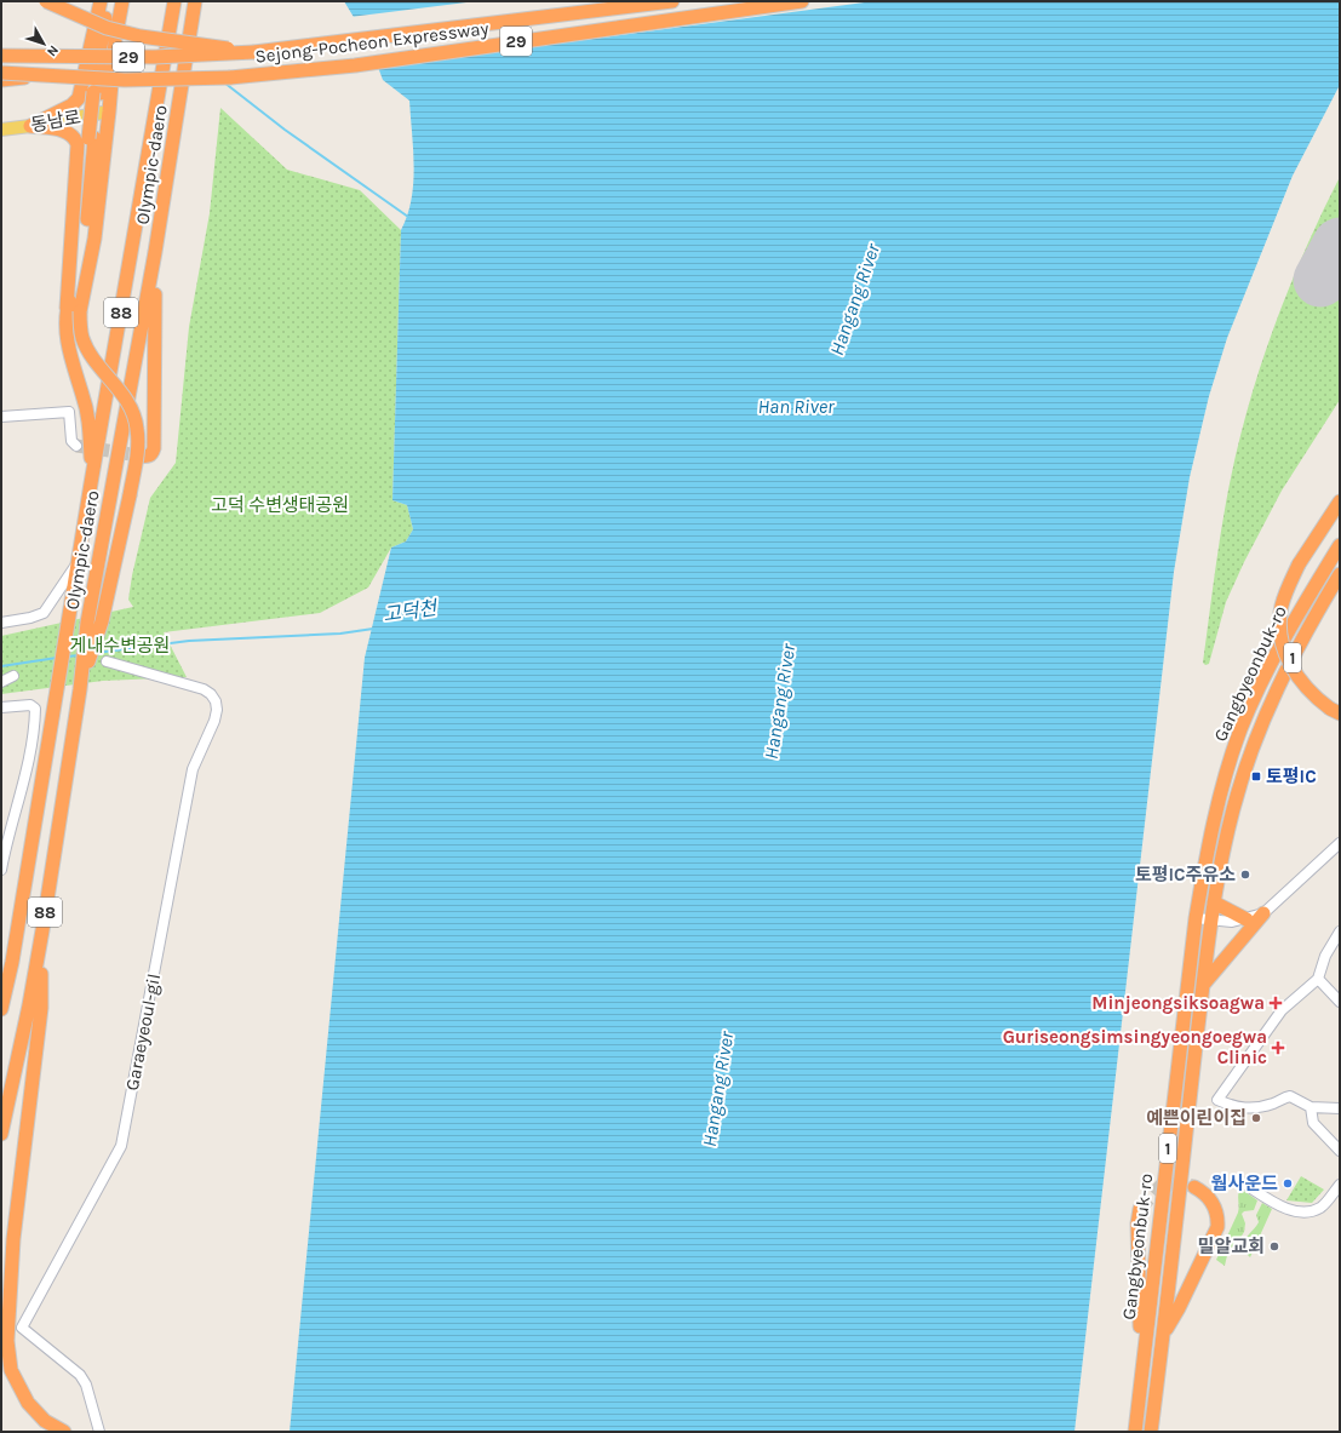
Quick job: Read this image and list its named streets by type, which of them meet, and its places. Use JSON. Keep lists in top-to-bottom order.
{
  "streets": {
    "highway": [
      "29",
      "Sejong-Pocheon Expressway",
      "Olympic-daero",
      "88",
      "1",
      "Gangbyeonbuk-ro"
    ],
    "main road": ["동남로"],
    "street": ["Garaeyeoul-gil"]
  },
  "water": ["Hangang River", "Han River", "고덕천"],
  "parks": ["고덕 수변생태공원", "게내수변공원"],
  "places": {
    "transit": ["토평IC"],
    "other": [
      "토평IC주유소",
      "예쁜이린이집",
      "웜사운드",
      "밀알교회"
    ],
    "health": ["Minjeongsiksoagwa", "Guriseongsimsingyeongoegwa Clinic"]
  },
  "north": "bottom right"
}
